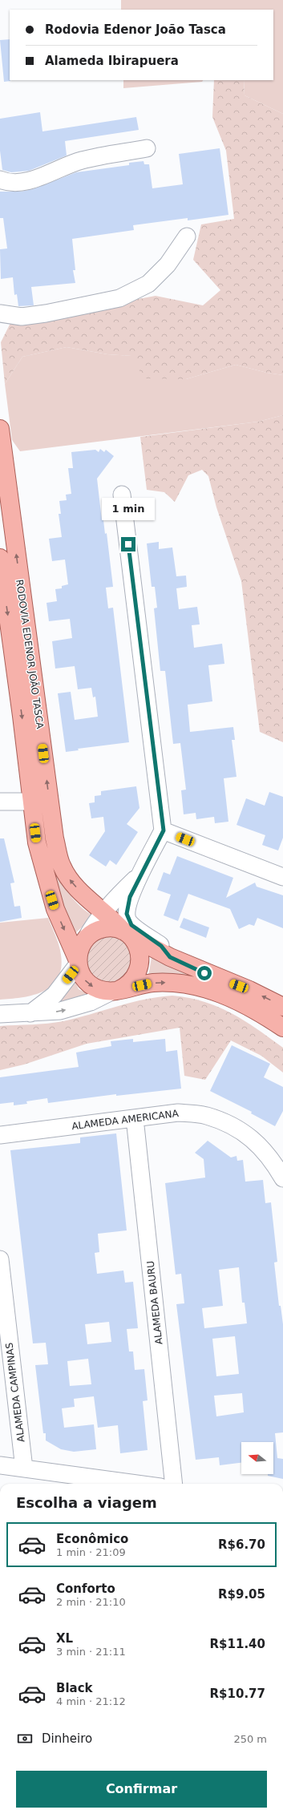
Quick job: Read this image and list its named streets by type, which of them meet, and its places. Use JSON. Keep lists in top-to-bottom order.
{
  "streets": {
    "main road": ["RODOVIA EDENOR JOÃO TASCA"],
    "street": ["ALAMEDA AMERICANA", "ALAMEDA BAURU", "ALAMEDA CAMPINAS"]
  },
  "crossings": [
    ["ALAMEDA AMERICANA", "ALAMEDA BAURU"]
  ],
  "north": "left",
  "page": {
    "banner": ["Rodovia Edenor João Tasca", "Alameda Ibirapuera"],
    "bubble": "1 min",
    "heading": "Escolha a viagem",
    "list": [
      {
        "name": "Econômico",
        "note": "1 min · 21:09",
        "value": "R$6.70"
      },
      {
        "name": "Conforto",
        "note": "2 min · 21:10",
        "value": "R$9.05"
      },
      {
        "name": "XL",
        "note": "3 min · 21:11",
        "value": "R$11.40"
      },
      {
        "name": "Black",
        "note": "4 min · 21:12",
        "value": "R$10.77"
      }
    ],
    "pay": ["Dinheiro", "250 m"],
    "buttons": "Confirmar"
  }
}
